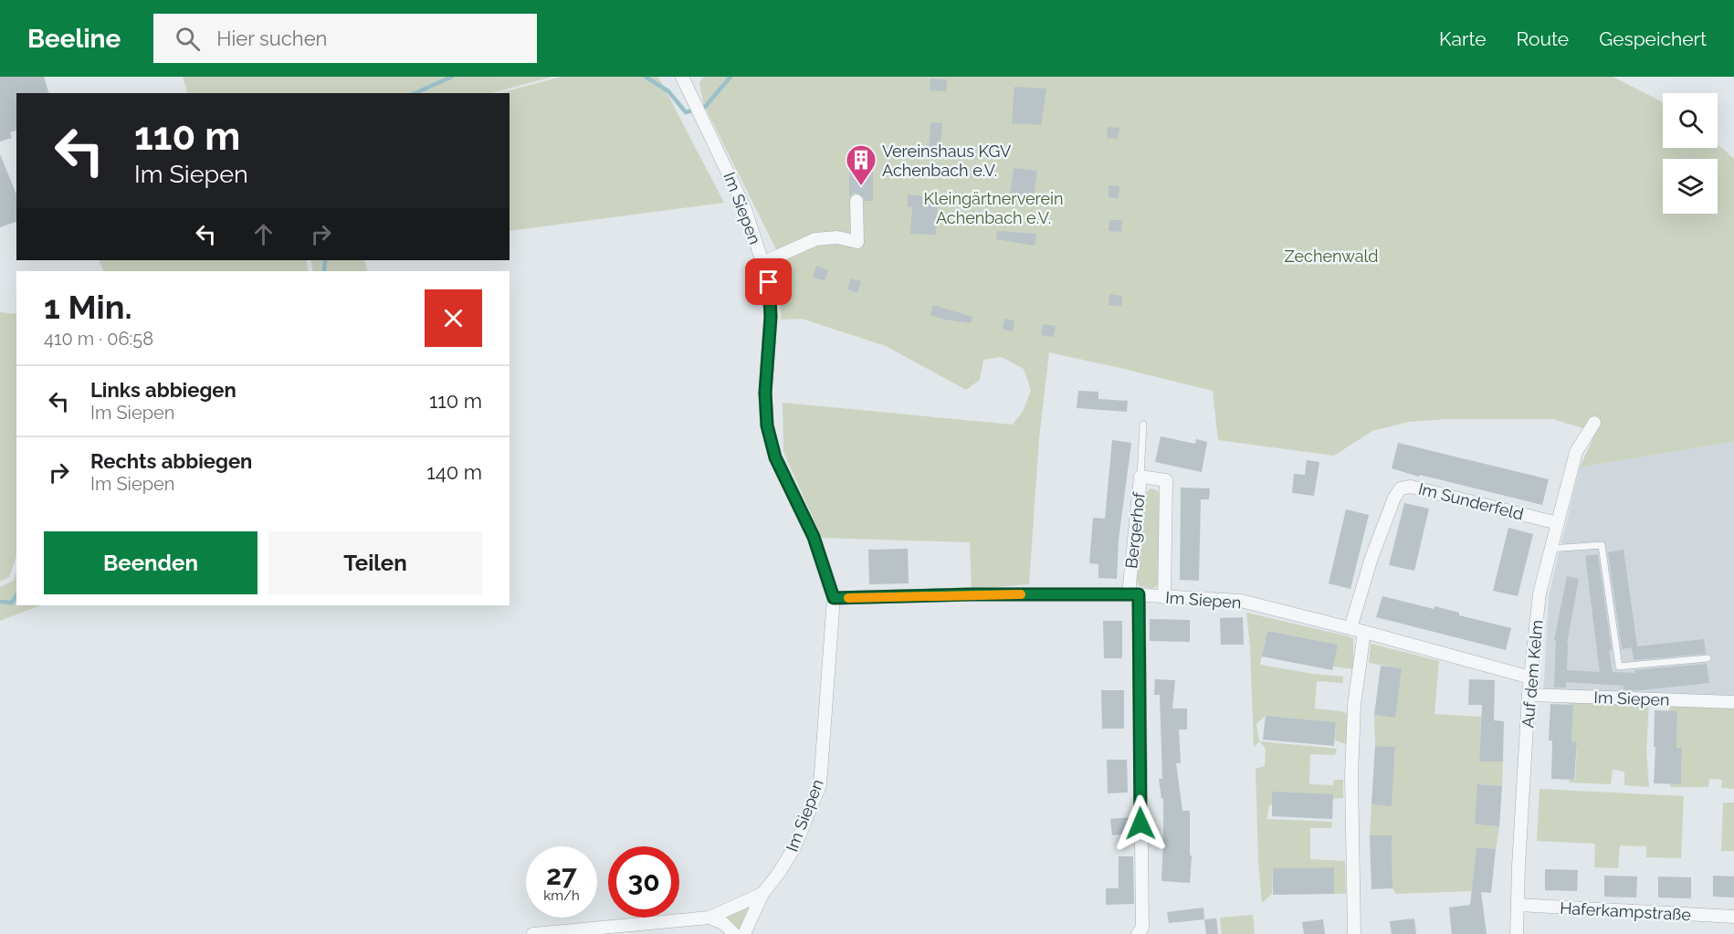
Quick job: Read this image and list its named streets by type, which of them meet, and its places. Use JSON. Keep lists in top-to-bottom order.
{
  "streets": {
    "street": [
      "Im Siepen",
      "Im Sunderfeld",
      "Bergerhof",
      "Auf dem Kelm",
      "Haferkampstraße"
    ]
  },
  "crossings": [
    ["Im Siepen", "Im Sunderfeld"],
    ["Im Siepen", "Bergerhof"],
    ["Im Siepen", "Auf dem Kelm"],
    ["Im Sunderfeld", "Auf dem Kelm"],
    ["Auf dem Kelm", "Haferkampstraße"]
  ],
  "parks": ["Kleingärtnerverein Achenbach e.V.", "Zechenwald"],
  "places": {
    "building": ["Vereinshaus KGV Achenbach e.V."]
  },
  "page": {
    "header": "Beeline",
    "search": "Hier suchen",
    "nav": ["Karte", "Route", "Gespeichert"],
    "turn": ["110 m", "Im Siepen"],
    "heading": ["1 Min.", "410 m · 06:58"],
    "list": [
      {
        "name": "Links abbiegen",
        "note": "Im Siepen",
        "value": "110 m"
      },
      {
        "name": "Rechts abbiegen",
        "note": "Im Siepen",
        "value": "140 m"
      }
    ],
    "buttons": ["Beenden", "Teilen"],
    "speed": "27 km/h",
    "limit": "30"
  }
}
